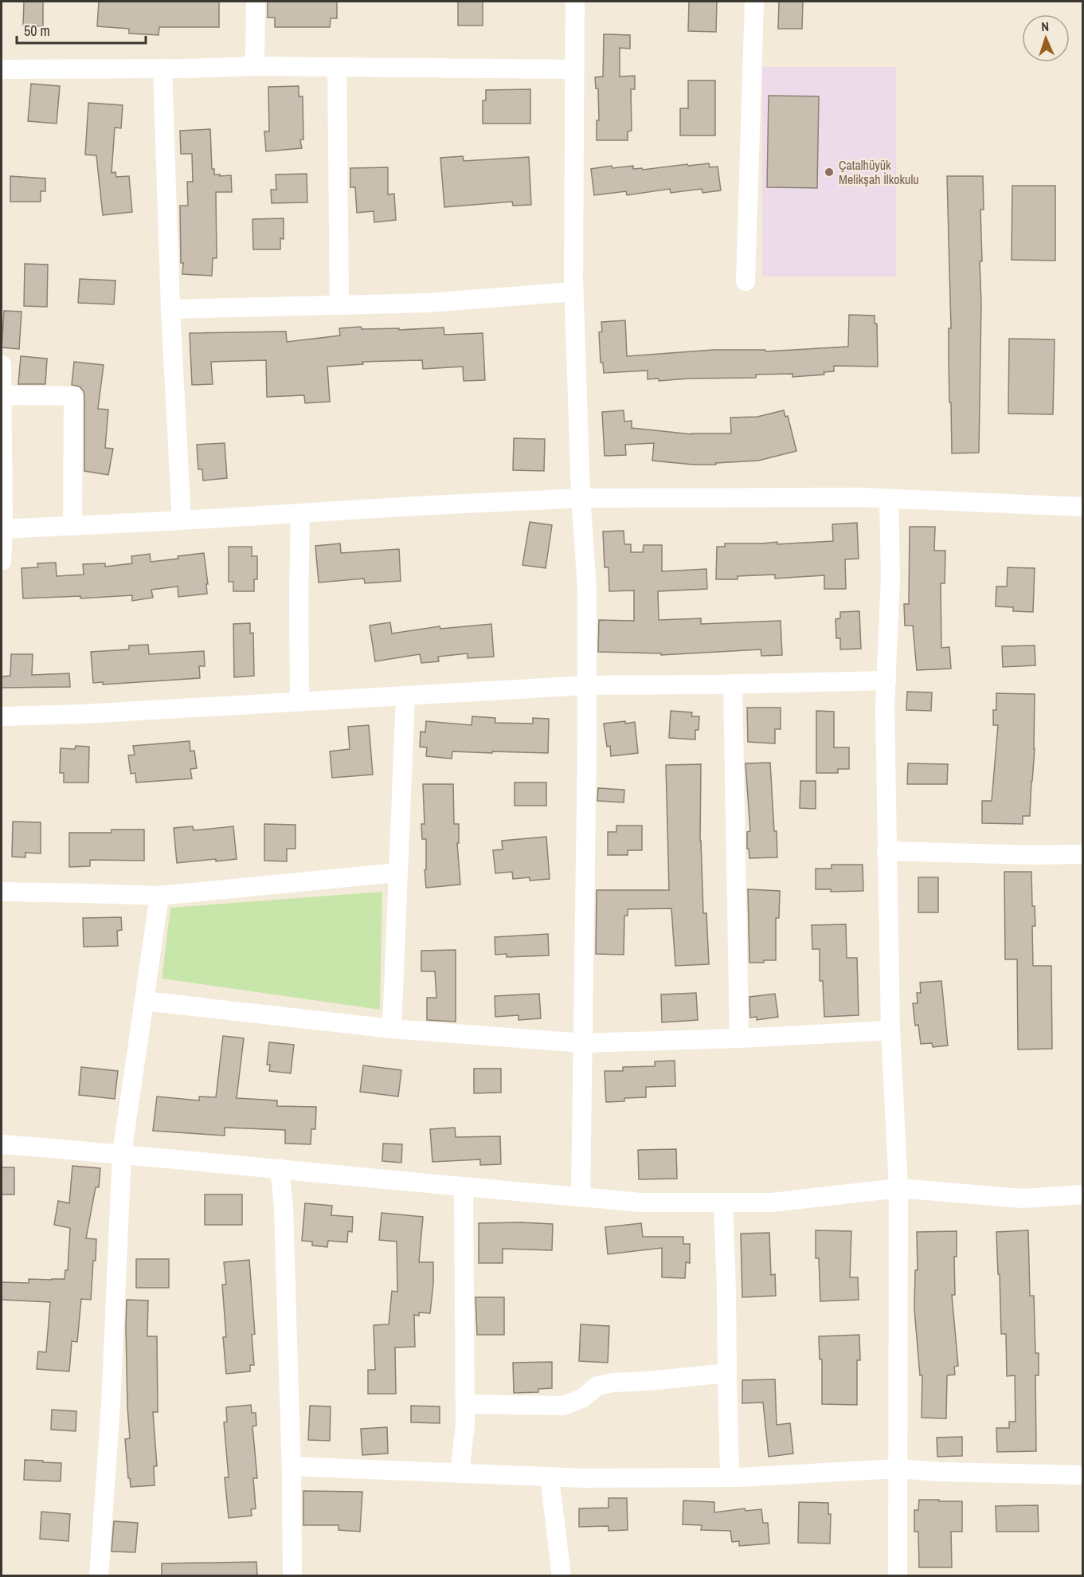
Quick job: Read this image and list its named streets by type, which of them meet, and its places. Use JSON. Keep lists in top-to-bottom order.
{
  "places": ["Çatalhüyük Melikşah İlkokulu"],
  "scale_bar": "50 m",
  "north": "top"
}
